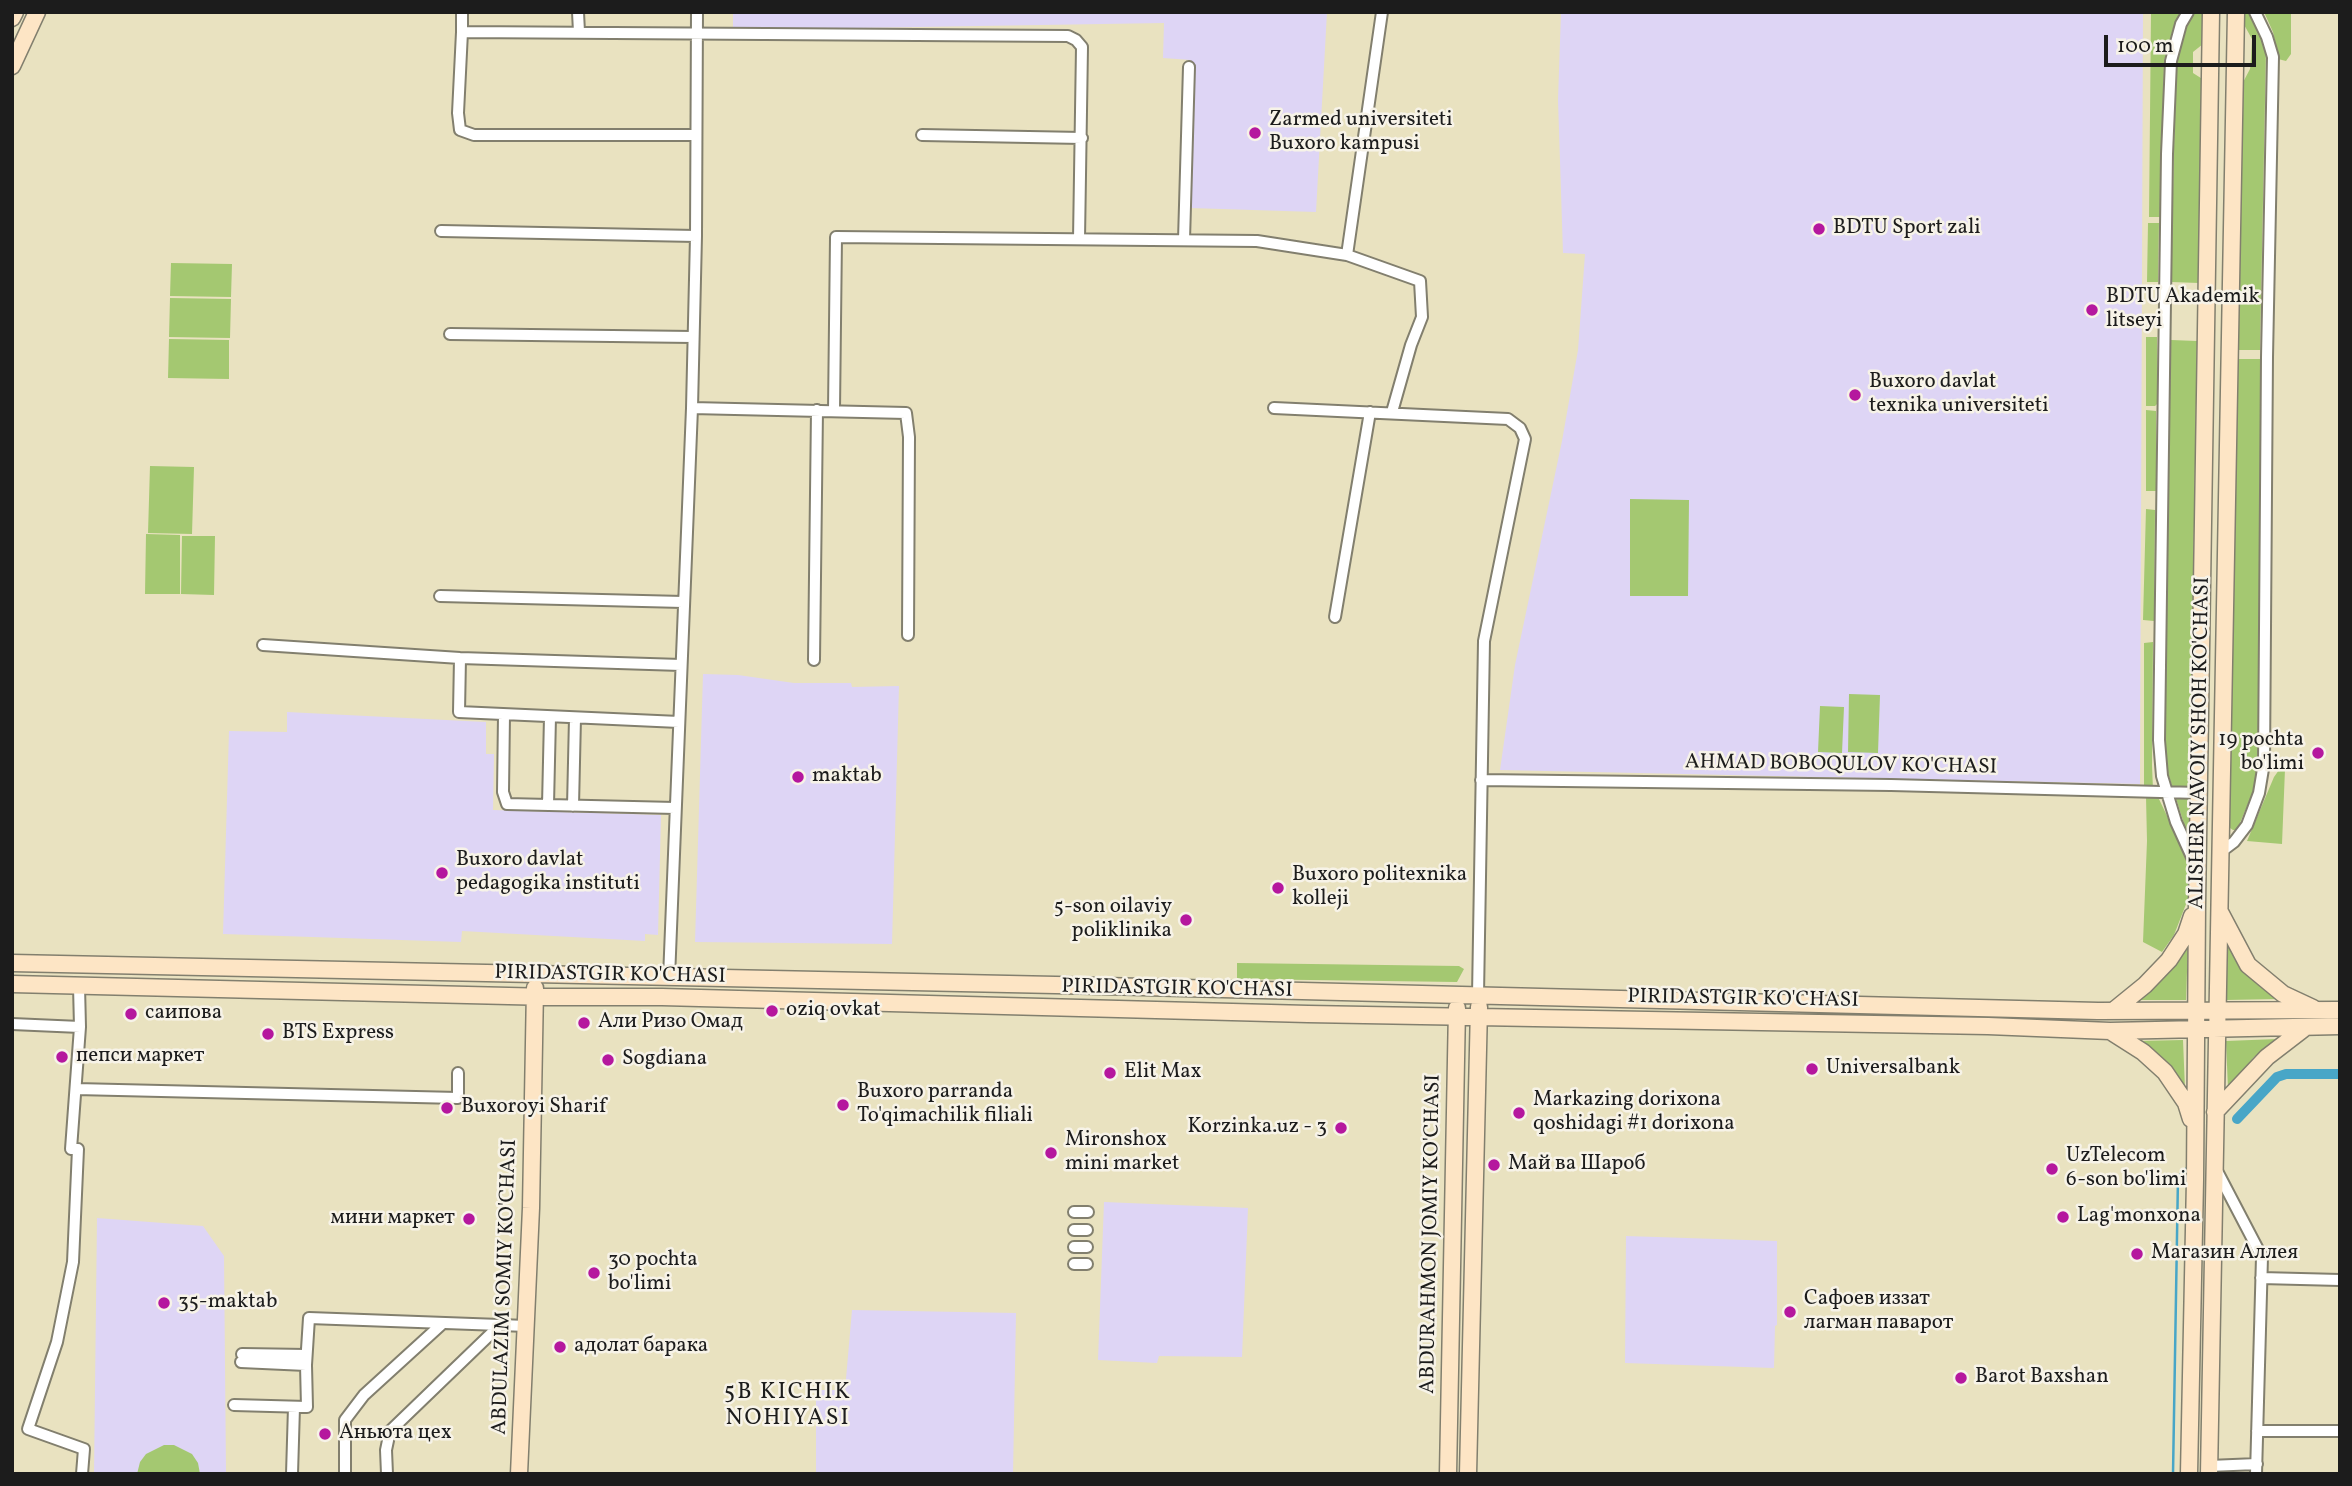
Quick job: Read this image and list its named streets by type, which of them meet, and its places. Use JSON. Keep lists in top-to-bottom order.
{
  "streets": {
    "main road": [
      "ALISHER NAVOIY SHOH KO'CHASI",
      "PIRIDASTGIR KO'CHASI",
      "ABDURAHMON JOMIY KO'CHASI",
      "ABDULAZIM SOMIY KO'CHASI"
    ],
    "street": ["AHMAD BOBOQULOV KO'CHASI"]
  },
  "crossings": [
    ["ALISHER NAVOIY SHOH KO'CHASI", "AHMAD BOBOQULOV KO'CHASI"],
    ["ALISHER NAVOIY SHOH KO'CHASI", "PIRIDASTGIR KO'CHASI"],
    ["PIRIDASTGIR KO'CHASI", "ABDURAHMON JOMIY KO'CHASI"],
    ["PIRIDASTGIR KO'CHASI", "ABDULAZIM SOMIY KO'CHASI"]
  ],
  "districts": ["5B KICHIK NOHIYASI"],
  "places": [
    "Zarmed universiteti Buxoro kampusi",
    "BDTU Sport zali",
    "BDTU Akademik litseyi",
    "Buxoro davlat texnika universiteti",
    "19 pochta bo'limi",
    "maktab",
    "Buxoro davlat pedagogika instituti",
    "Buxoro politexnika kolleji",
    "5-son oilaviy poliklinika",
    "oziq ovkat",
    "саипова",
    "Али Ризо Омад",
    "BTS Express",
    "пепси маркет",
    "Sogdiana",
    "Universalbank",
    "Elit Max",
    "Buxoro parranda To'qimachilik filiali",
    "Buxoroyi Sharif",
    "Markazing dorixona qoshidagi #1 dorixona",
    "Korzinka.uz - 3",
    "Mironshox mini market",
    "Май ва Шароб",
    "UzTelecom 6-son bo'limi",
    "Lag'monxona",
    "мини маркет",
    "Магазин Аллея",
    "30 pochta bo'limi",
    "35-maktab",
    "Сафоев иззат лагман паварот",
    "адолат барака",
    "Barot Baxshan",
    "Аньюта цех"
  ],
  "scale_bar": "100 m"
}
